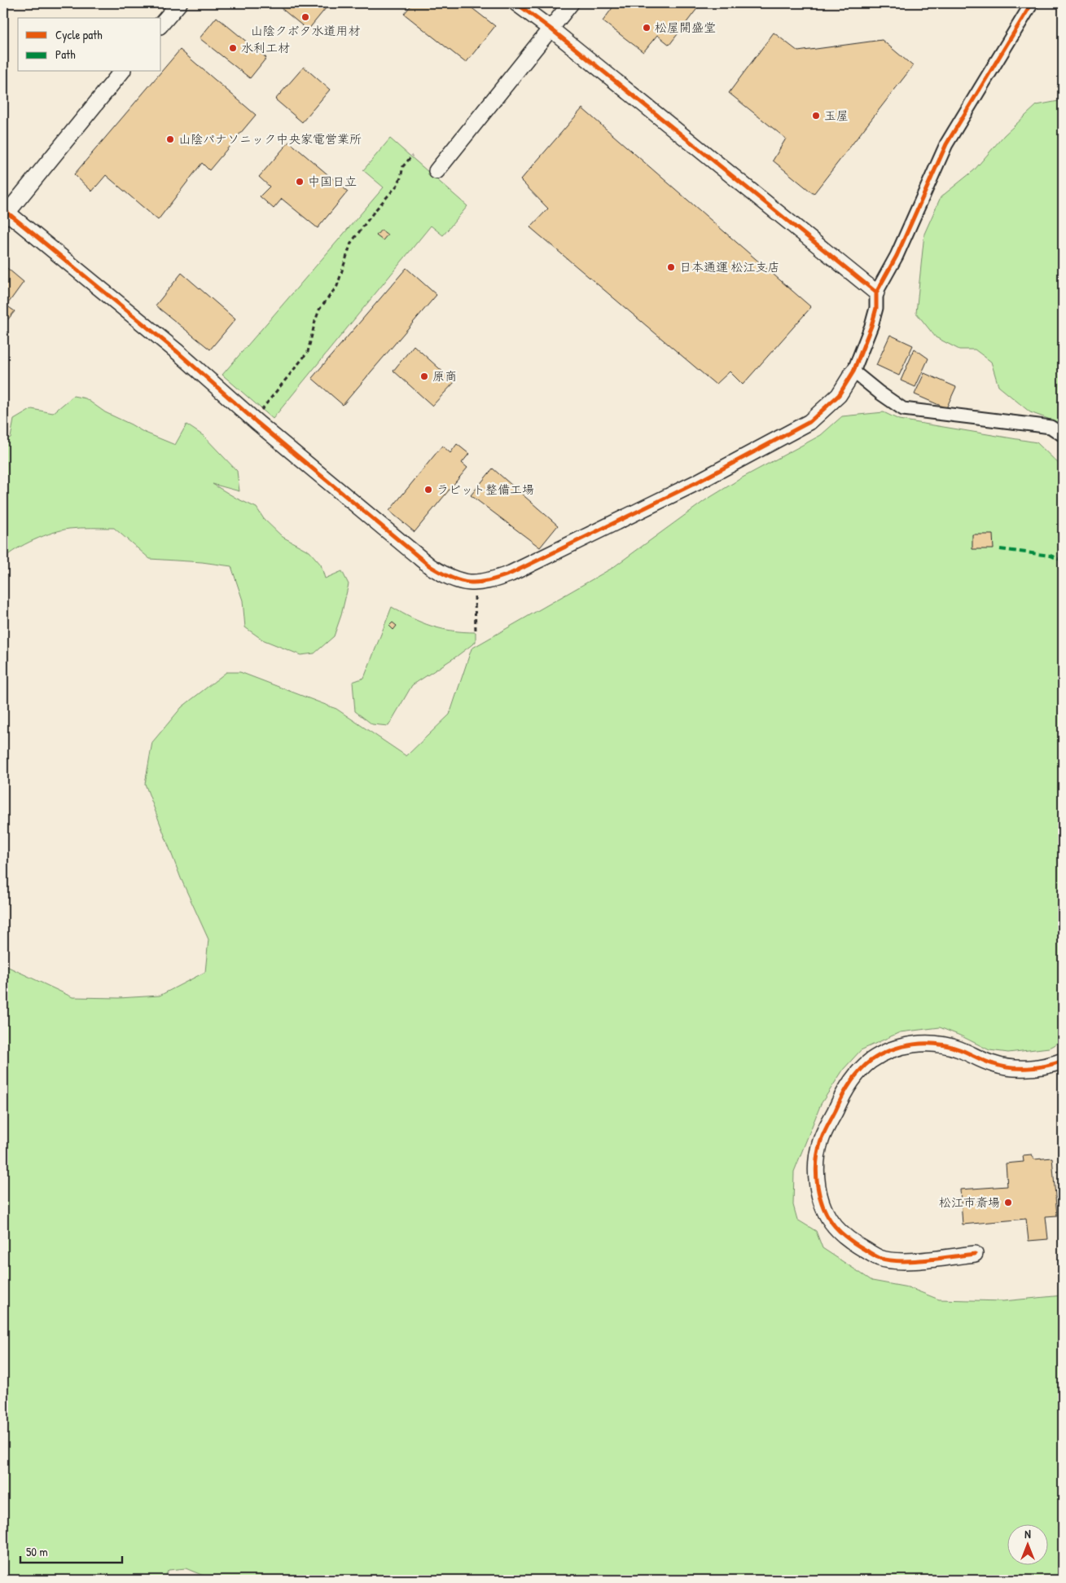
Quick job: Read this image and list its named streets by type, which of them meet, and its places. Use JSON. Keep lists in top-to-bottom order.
{
  "places": [
    "山陰クボタ水道用材",
    "松屋開盛堂",
    "水利工材",
    "玉屋",
    "山陰パナソニック中央家電営業所",
    "中国日立",
    "日本通運 松江支店",
    "原商",
    "ラビット整備工場",
    "松江市斎場"
  ],
  "legend": ["Cycle path", "Path"],
  "scale_bar": "50 m",
  "north": "top"
}
